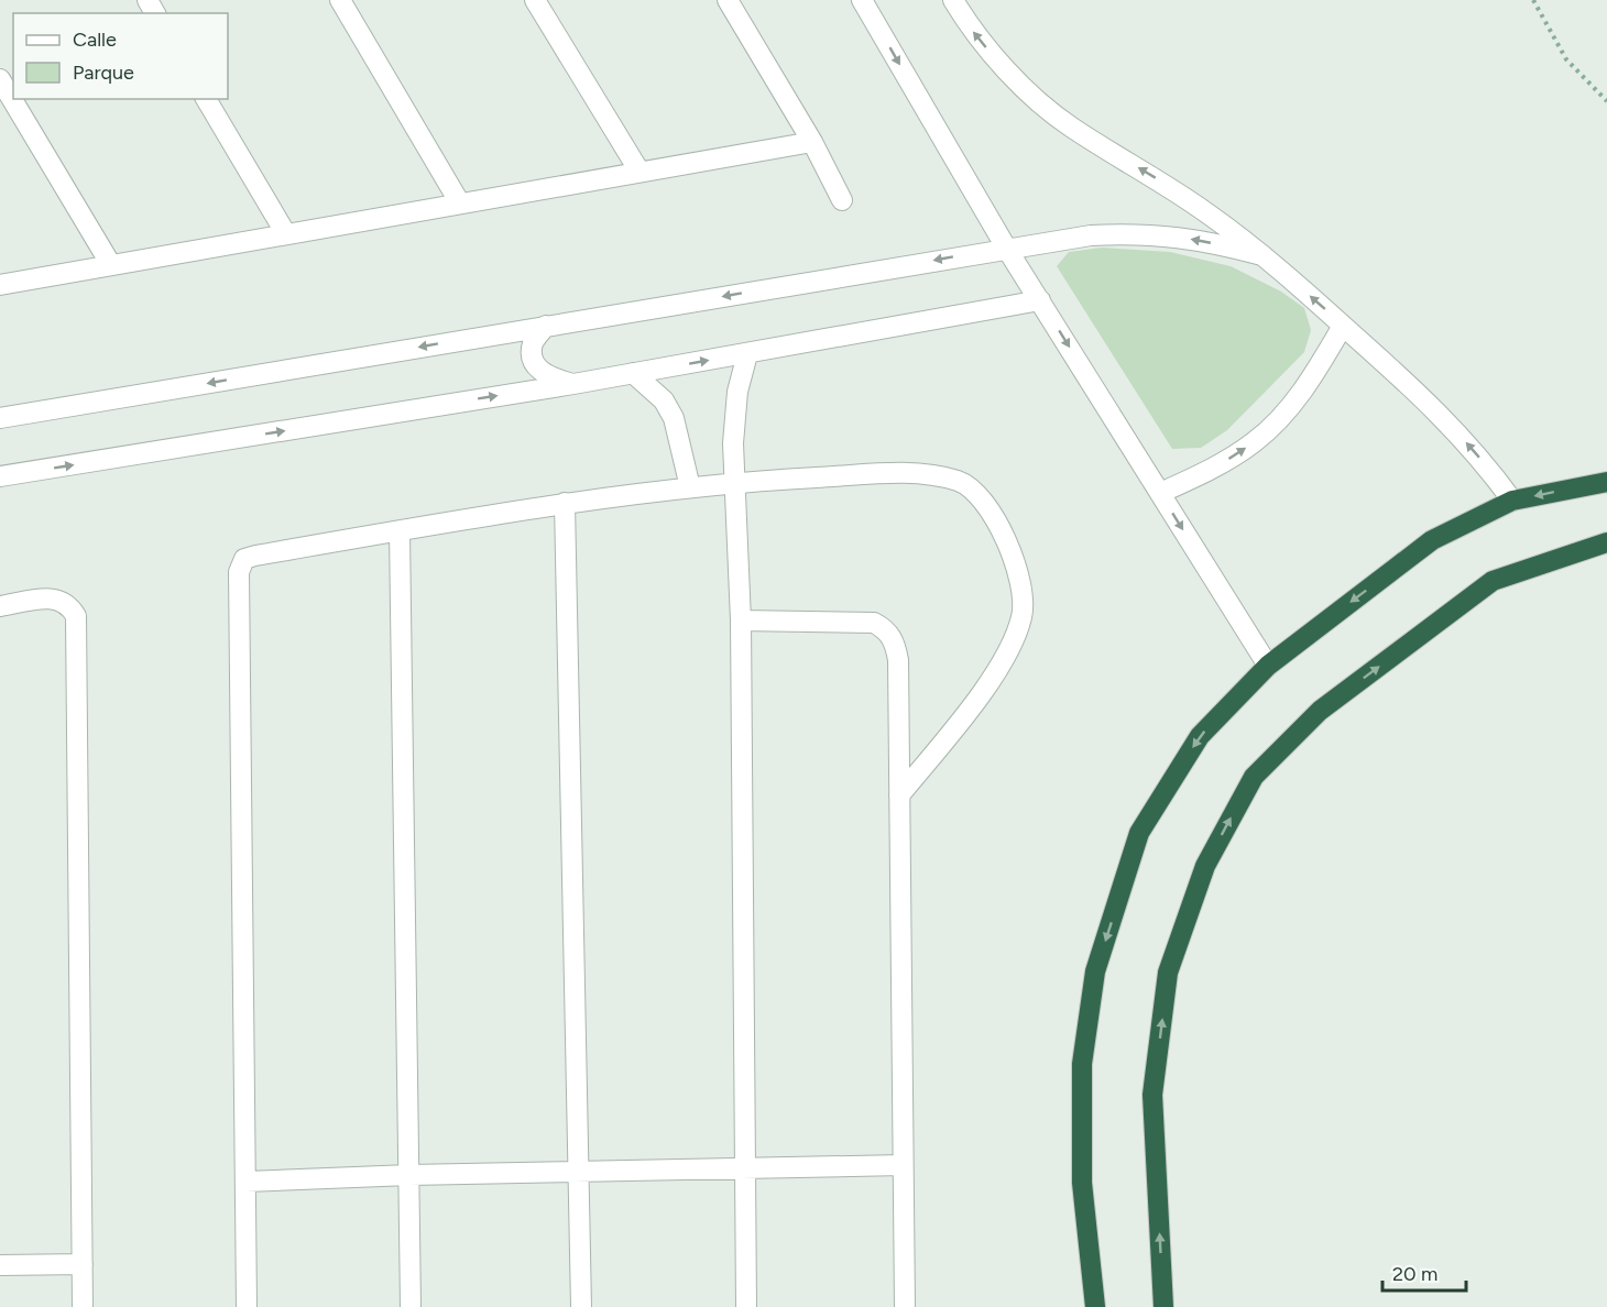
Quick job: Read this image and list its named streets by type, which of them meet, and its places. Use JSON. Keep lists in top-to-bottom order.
{
  "legend": ["Calle", "Parque"],
  "scale_bar": "20 m"
}
